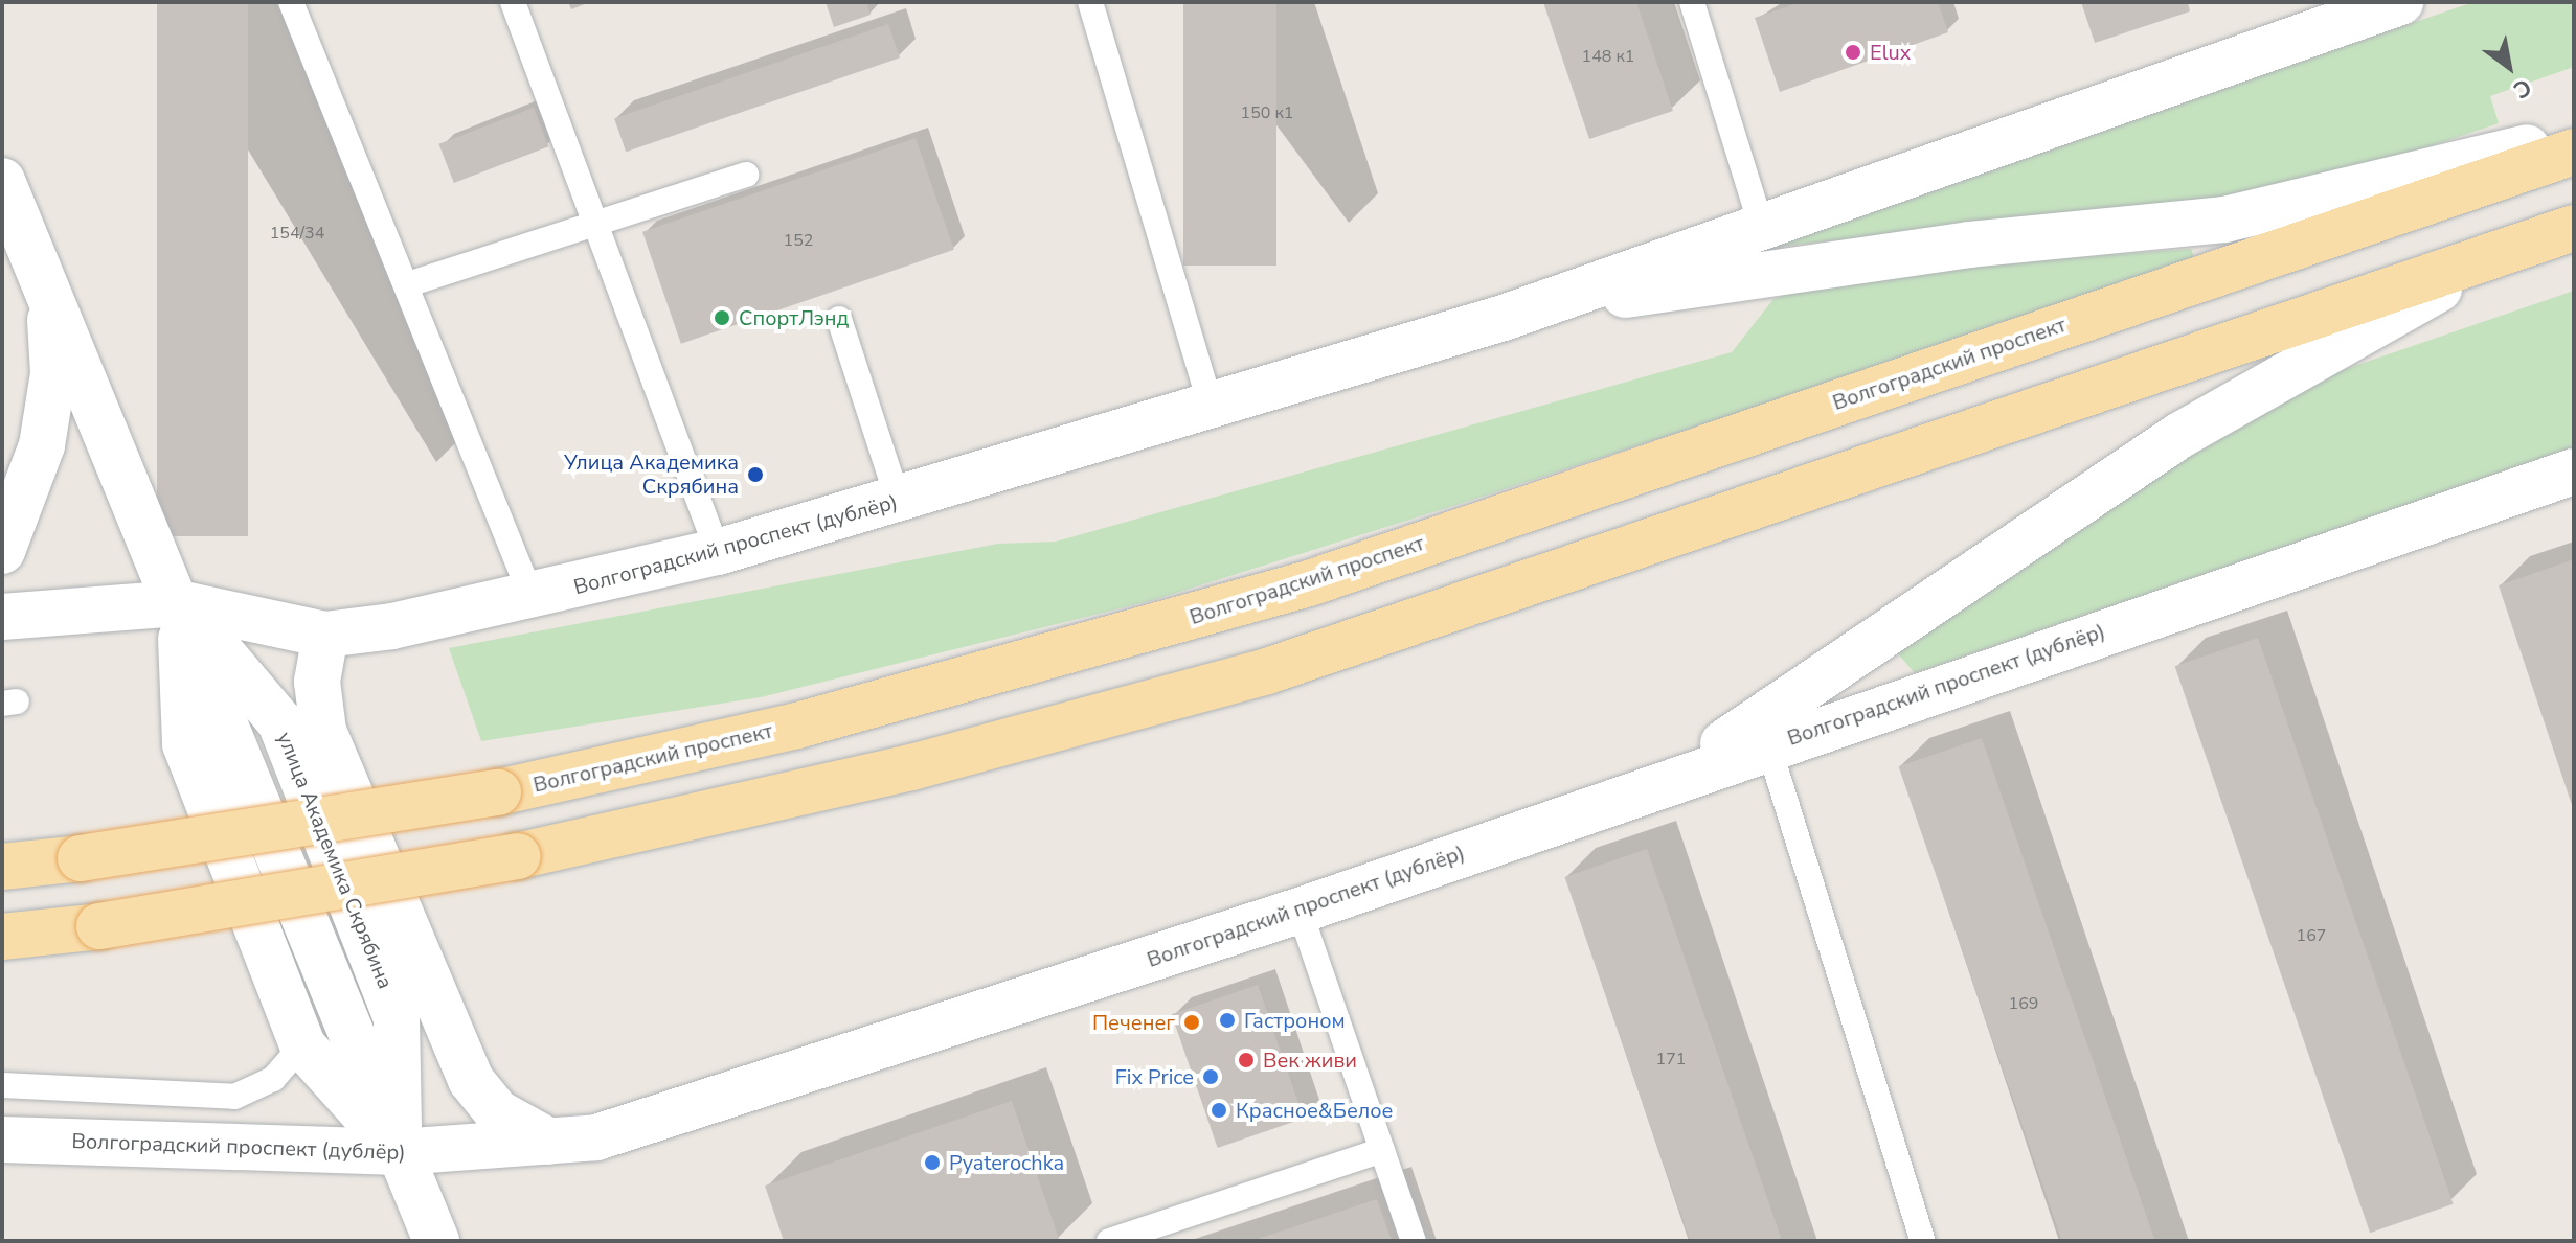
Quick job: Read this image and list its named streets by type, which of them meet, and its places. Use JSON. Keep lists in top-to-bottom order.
{
  "streets": {
    "main road": ["Волгоградский проспект", "Волгоградский проспект (дублёр)", "улица Академика Скрябина"]
  },
  "crossings": [
    ["Волгоградский проспект (дублёр)", "улица Академика Скрябина"]
  ],
  "places": [
    "Elux",
    "СпортЛэнд",
    "Улица Академика Скрябина",
    "Гастроном",
    "Печенег",
    "Век живи",
    "Fix Price",
    "Красное&Белое",
    "Pyaterochka"
  ],
  "house_numbers": [
    "148 к1",
    "150 к1",
    "154/34",
    "152",
    "167",
    "169",
    "171"
  ],
  "north": "bottom right"
}
